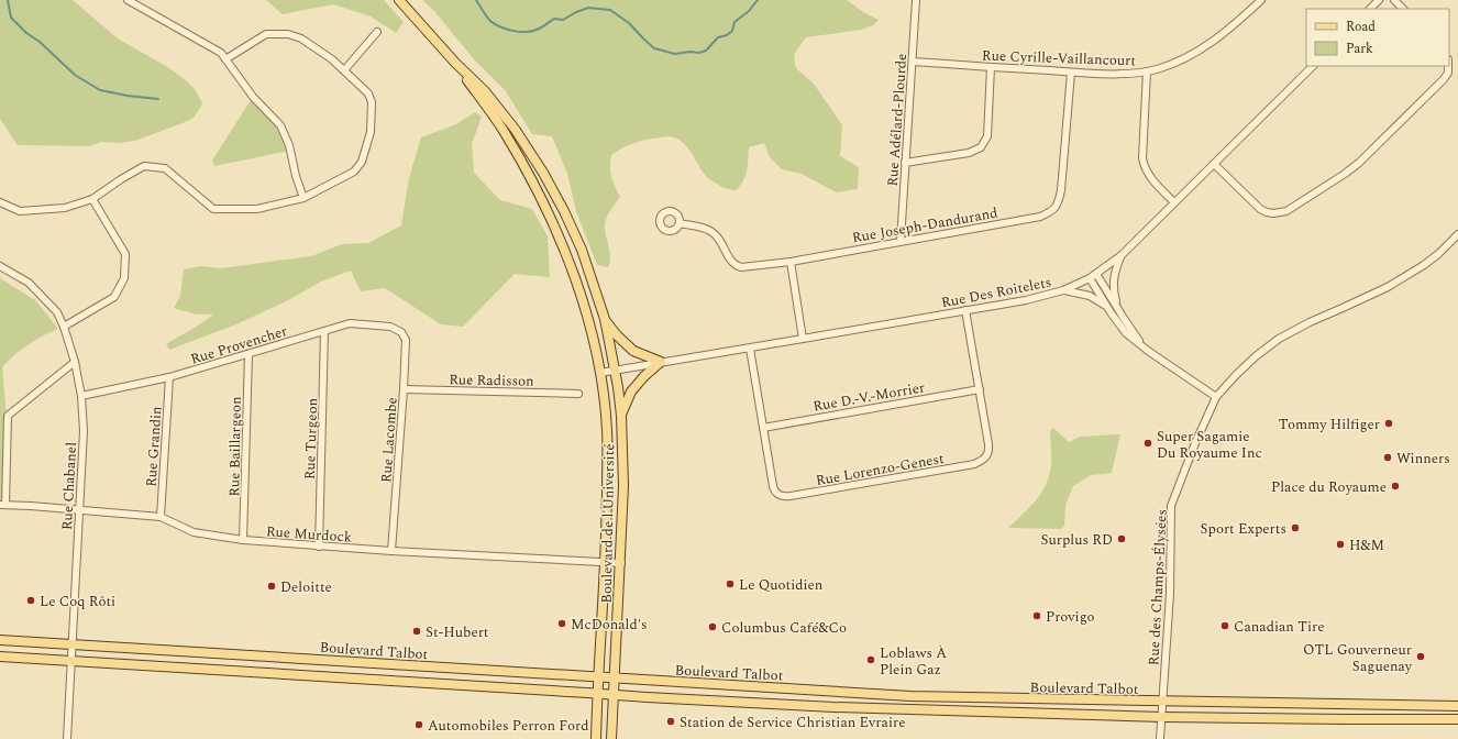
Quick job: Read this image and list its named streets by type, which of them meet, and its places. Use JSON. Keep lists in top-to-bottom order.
{
  "streets": {
    "main road": ["Boulevard de l'Université", "Boulevard Talbot"],
    "street": [
      "Rue Cyrille-Vaillancourt",
      "Rue Adélard-Plourde",
      "Rue Joseph-Dandurand",
      "Rue Des Roitelets",
      "Rue Provencher",
      "Rue Radisson",
      "Rue D.-V.-Morrier",
      "Rue Turgeon",
      "Rue Lacombe",
      "Rue Grandin",
      "Rue Baillargeon",
      "Rue Lorenzo-Genest",
      "Rue Chabanel",
      "Rue Murdock",
      "Rue des Champs-Élysées"
    ]
  },
  "crossings": [
    ["Rue Cyrille-Vaillancourt", "Rue Adélard-Plourde"],
    ["Rue Cyrille-Vaillancourt", "Rue Joseph-Dandurand"],
    ["Rue Adélard-Plourde", "Rue Joseph-Dandurand"],
    ["Rue Des Roitelets", "Rue Lorenzo-Genest"],
    ["Rue Des Roitelets", "Boulevard de l'Université"],
    ["Rue Provencher", "Rue Turgeon"],
    ["Rue Provencher", "Rue Lacombe"],
    ["Rue Provencher", "Rue Grandin"],
    ["Rue Provencher", "Rue Baillargeon"],
    ["Rue Provencher", "Rue Chabanel"],
    ["Rue Radisson", "Rue Lacombe"],
    ["Rue D.-V.-Morrier", "Rue Lorenzo-Genest"],
    ["Rue Turgeon", "Rue Murdock"],
    ["Rue Lacombe", "Rue Murdock"],
    ["Rue Grandin", "Rue Murdock"],
    ["Rue Baillargeon", "Rue Murdock"],
    ["Rue Chabanel", "Rue Murdock"],
    ["Rue Chabanel", "Boulevard Talbot"],
    ["Boulevard de l'Université", "Rue Murdock"],
    ["Boulevard de l'Université", "Boulevard Talbot"],
    ["Rue des Champs-Élysées", "Boulevard Talbot"]
  ],
  "places": [
    "Tommy Hilfiger",
    "Super Sagamie Du Royaume Inc",
    "Winners",
    "Place du Royaume",
    "Sport Experts",
    "Surplus RD",
    "H&M",
    "Le Quotidien",
    "Deloitte",
    "Le Coq Rôti",
    "Provigo",
    "McDonald's",
    "Canadian Tire",
    "Columbus Café&Co",
    "St-Hubert",
    "OTL Gouverneur Saguenay",
    "Loblaws À Plein Gaz",
    "Station de Service Christian Evraire",
    "Automobiles Perron Ford"
  ],
  "legend": ["Road", "Park"]
}
